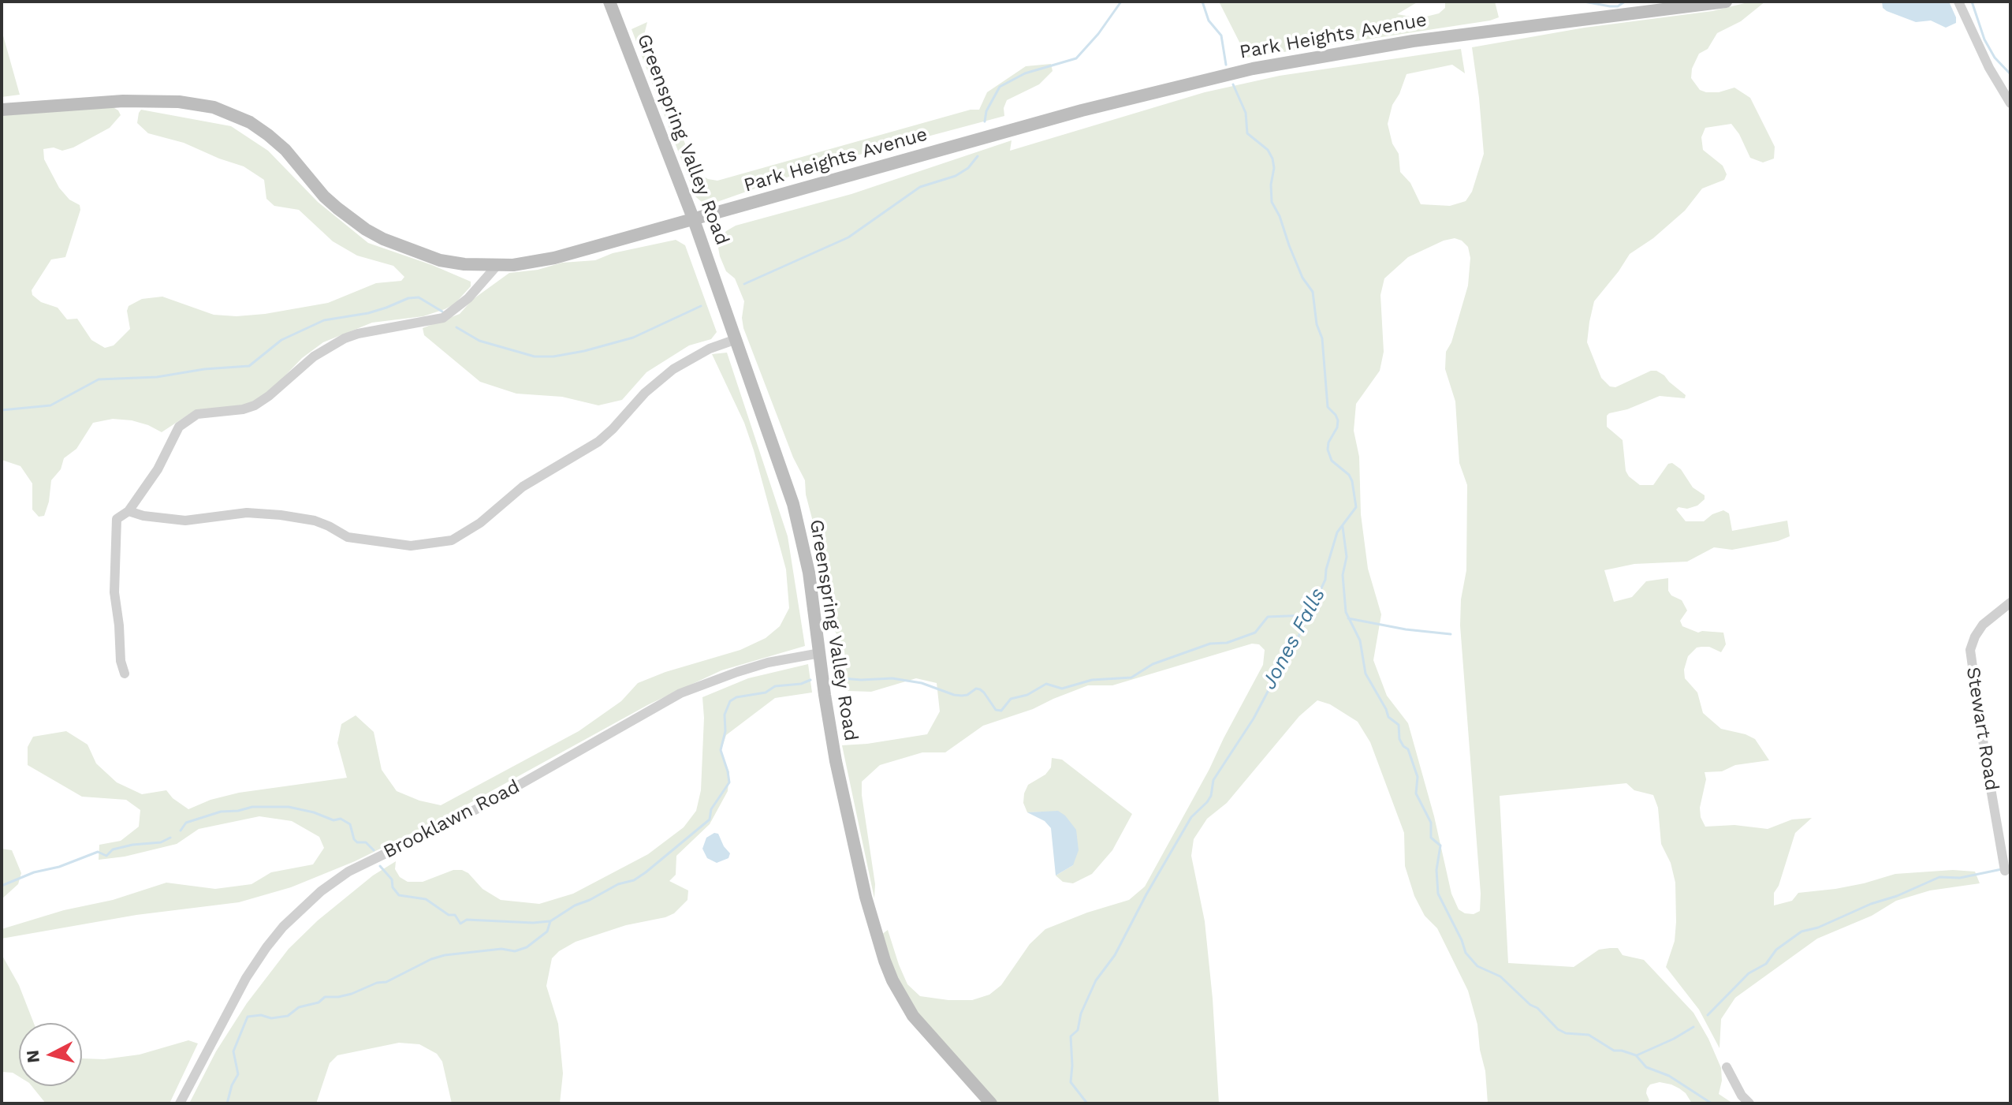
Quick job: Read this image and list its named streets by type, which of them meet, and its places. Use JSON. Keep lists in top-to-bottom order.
{
  "streets": {
    "main road": ["Park Heights Avenue", "Greenspring Valley Road"],
    "street": ["Stewart Road", "Brooklawn Road"]
  },
  "crossings": [
    ["Park Heights Avenue", "Greenspring Valley Road"],
    ["Greenspring Valley Road", "Brooklawn Road"]
  ],
  "water": ["Jones Falls"],
  "north": "left"
}
